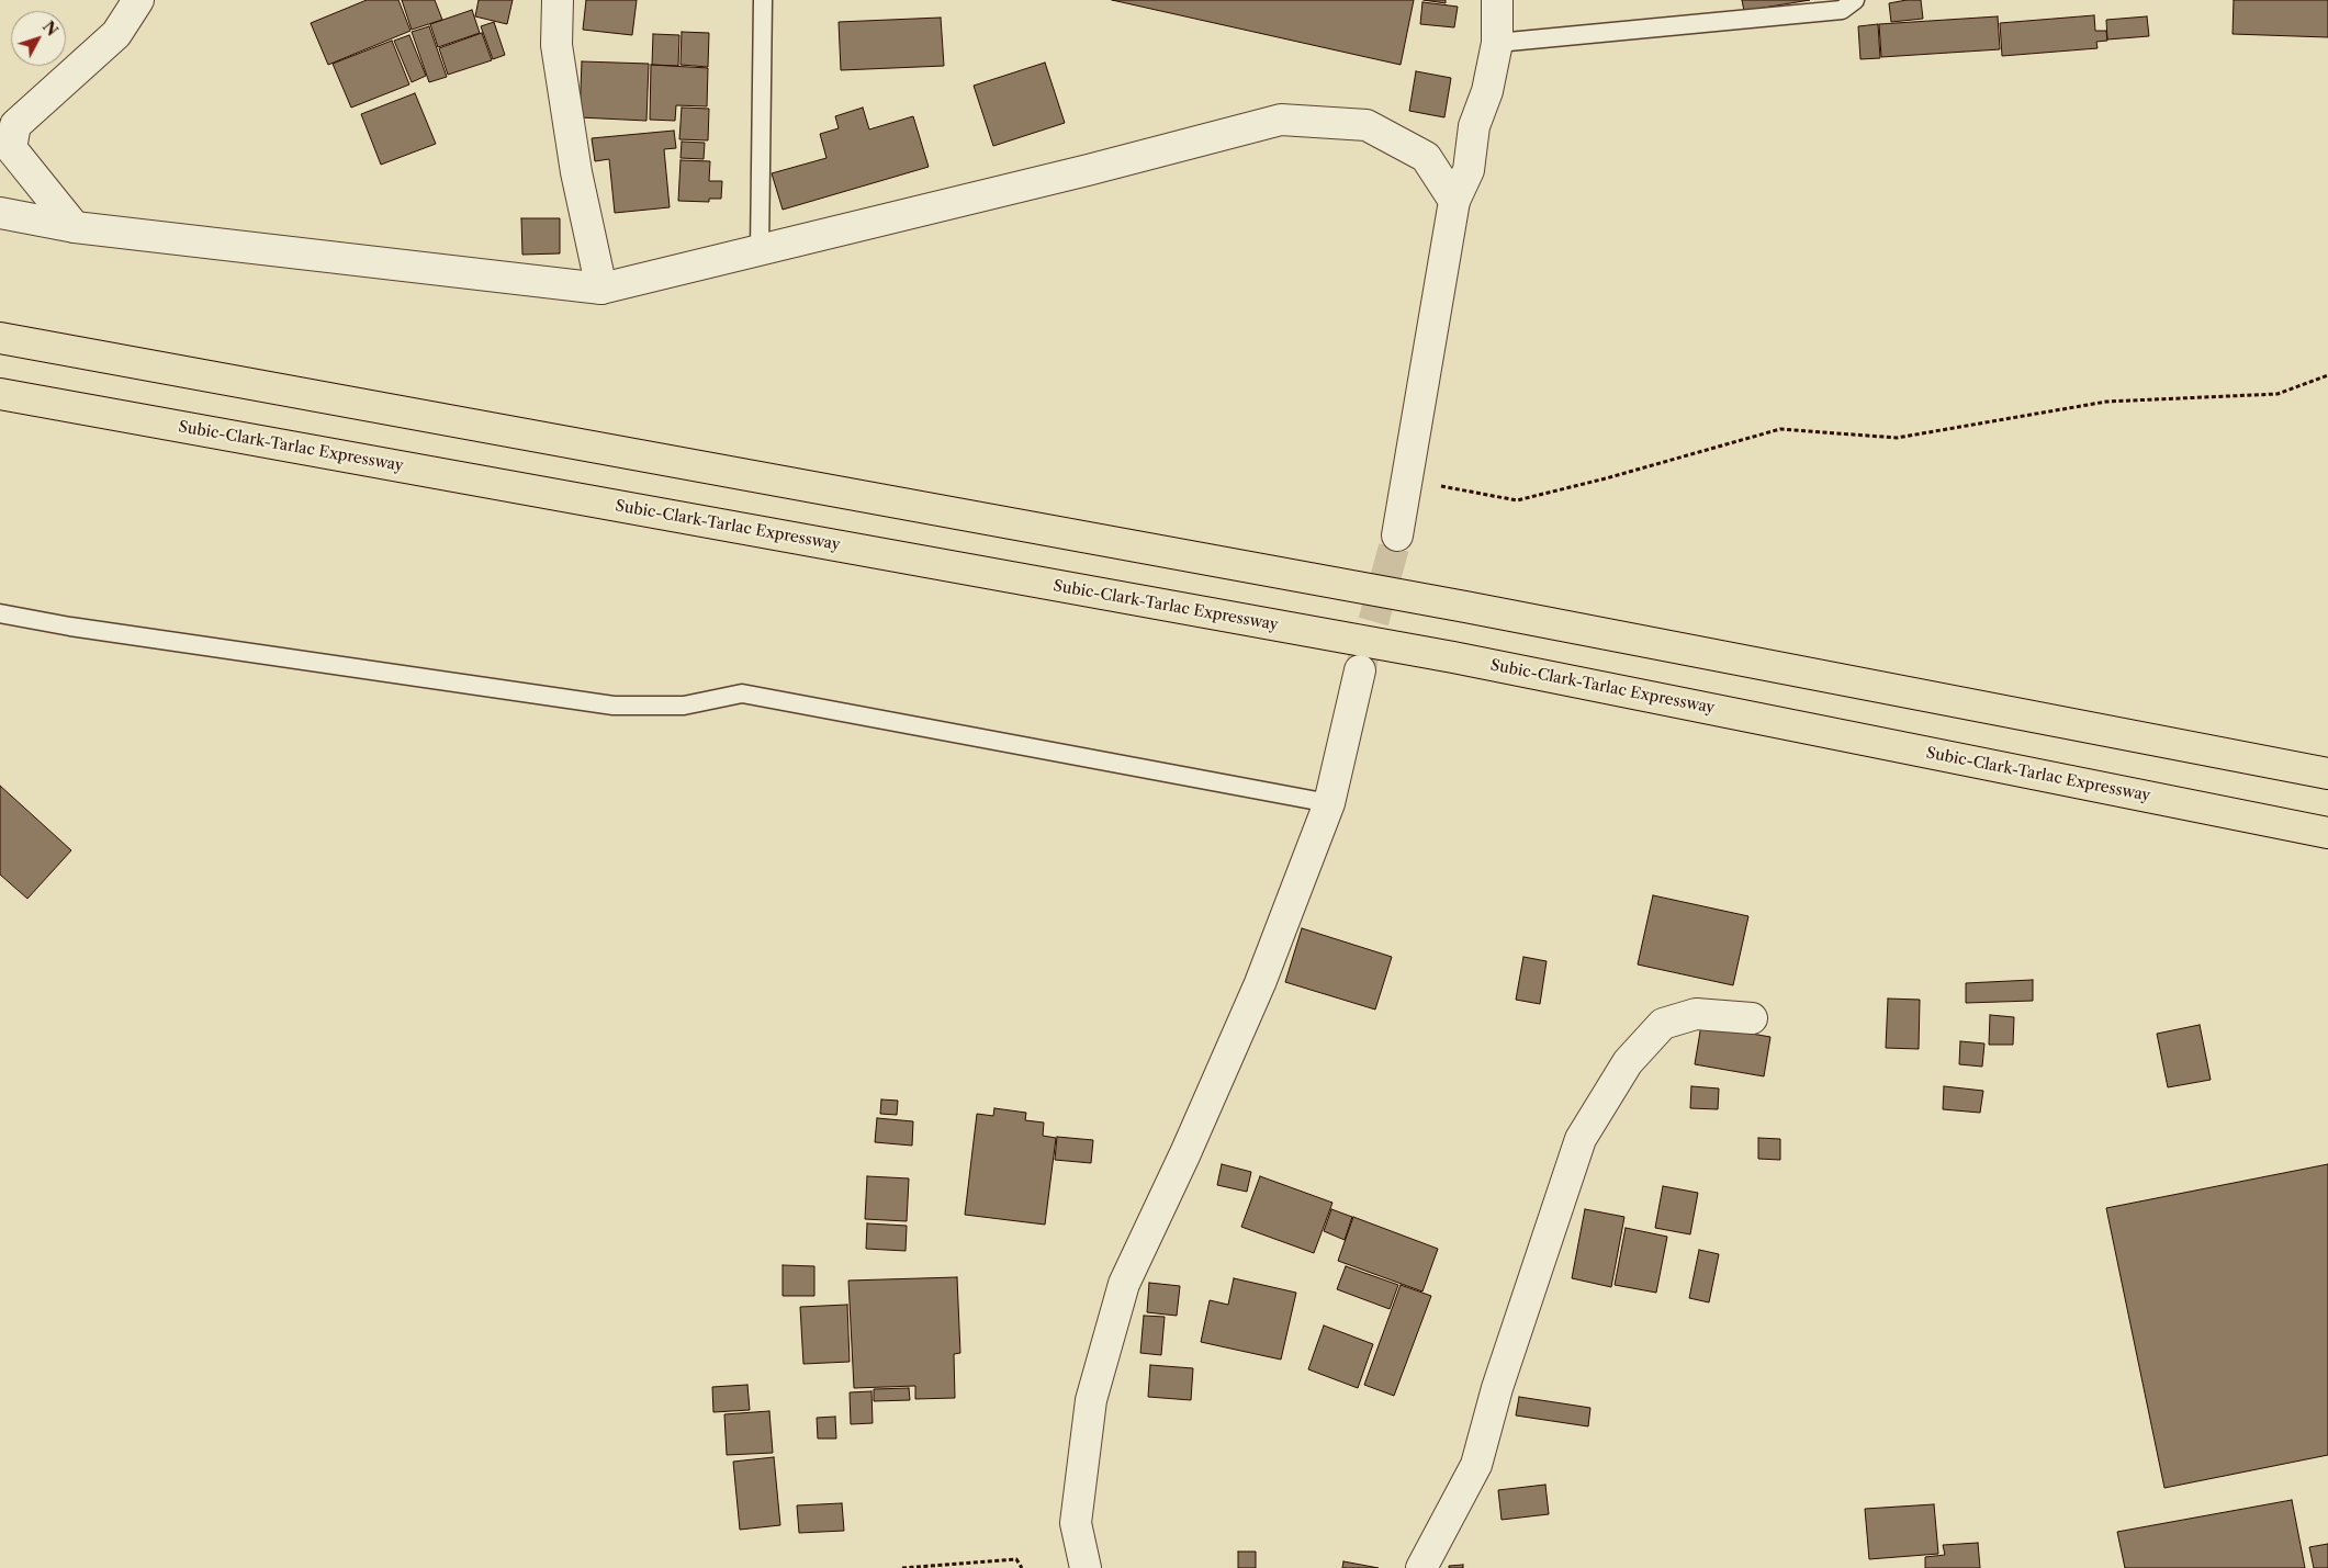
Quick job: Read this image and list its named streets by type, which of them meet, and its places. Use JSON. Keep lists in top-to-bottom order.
{
  "streets": {
    "highway": ["Subic-Clark-Tarlac Expressway"]
  },
  "north": "top right"
}
